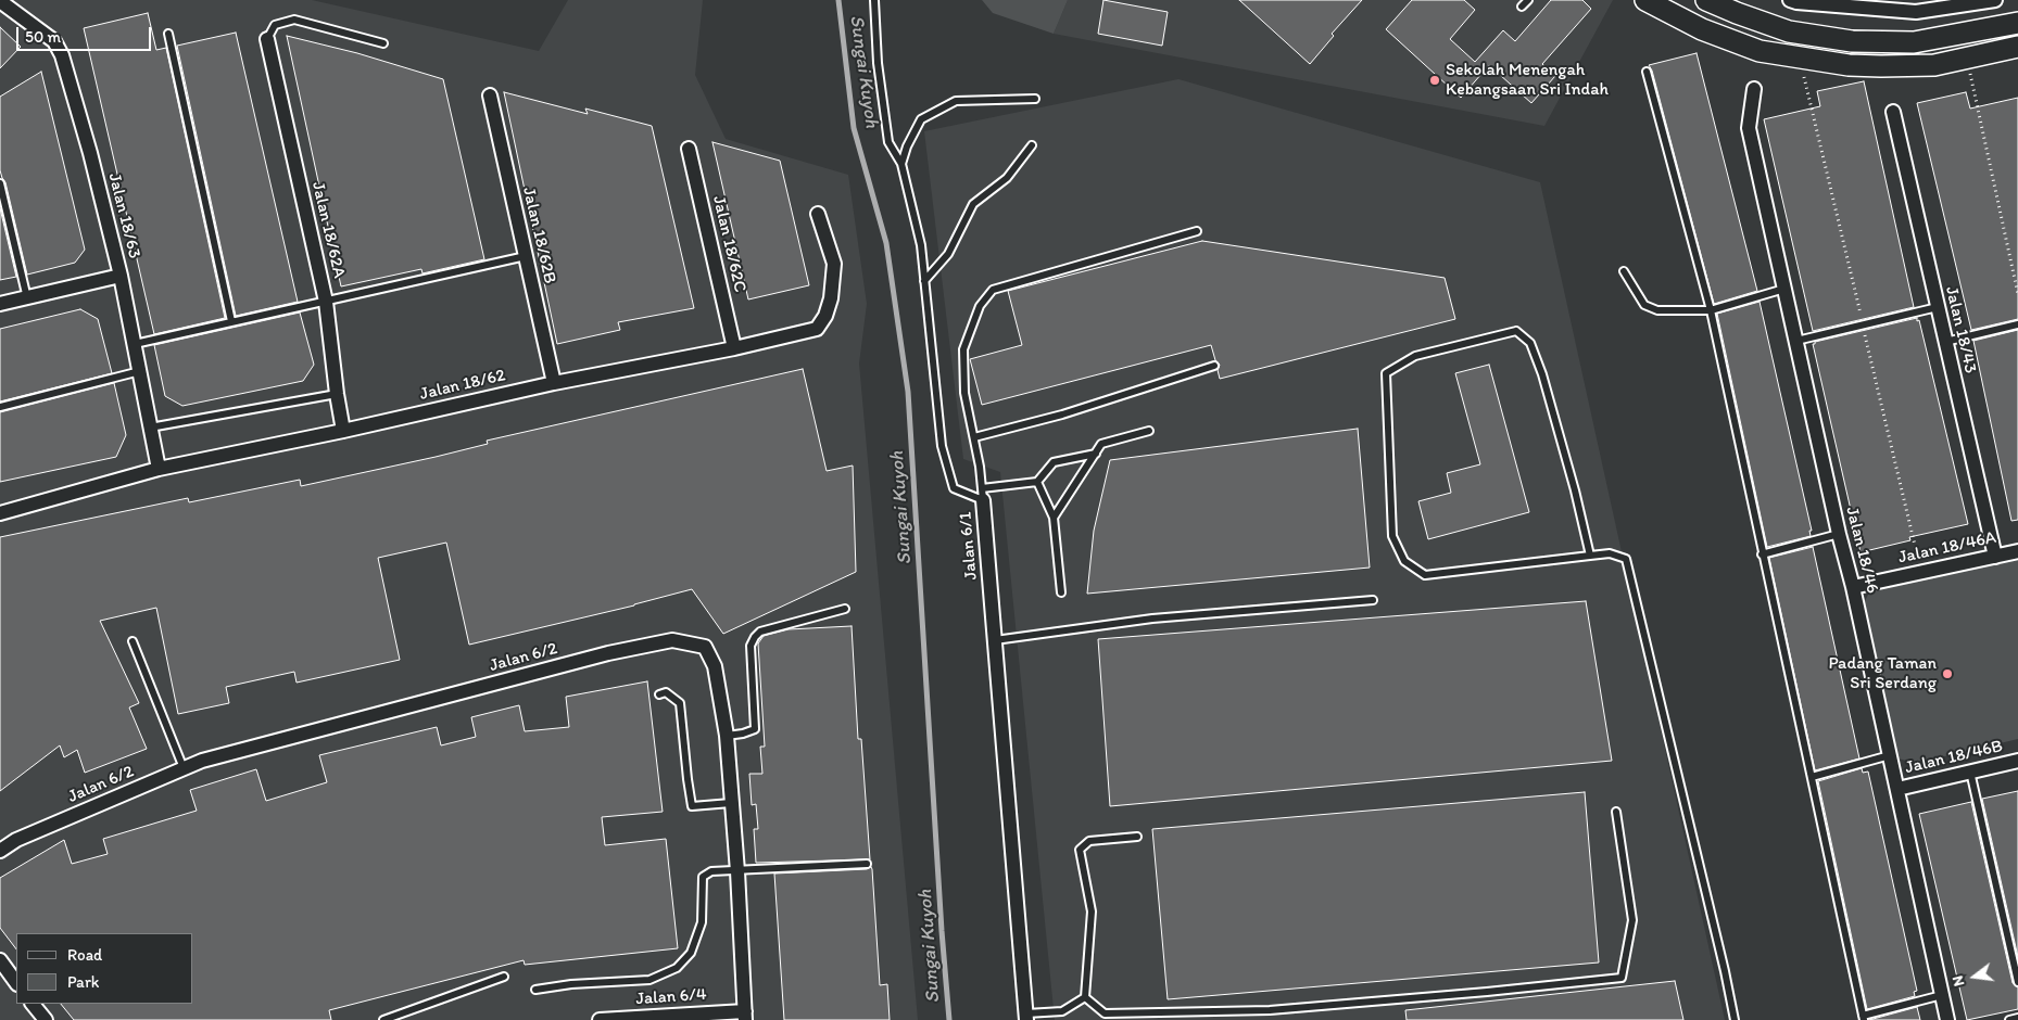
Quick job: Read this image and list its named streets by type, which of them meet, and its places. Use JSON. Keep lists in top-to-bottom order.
{
  "streets": {
    "street": [
      "Jalan 18/63",
      "Jalan 18/62A",
      "Jalan 18/62B",
      "Jalan 18/62C",
      "Jalan 18/43",
      "Jalan 18/62",
      "Jalan 6/1",
      "Jalan 18/46A",
      "Jalan 18/46",
      "Jalan 6/2",
      "Jalan 18/46B",
      "Jalan 6/4"
    ]
  },
  "crossings": [
    ["Jalan 18/63", "Jalan 18/62"],
    ["Jalan 18/62A", "Jalan 18/62"],
    ["Jalan 18/62B", "Jalan 18/62"],
    ["Jalan 18/62C", "Jalan 18/62"],
    ["Jalan 18/43", "Jalan 18/46A"],
    ["Jalan 18/46A", "Jalan 18/46"],
    ["Jalan 18/46", "Jalan 18/46B"],
    ["Jalan 6/2", "Jalan 6/4"]
  ],
  "water": ["Sungai Kuyoh"],
  "places": ["Sekolah Menengah Kebangsaan Sri Indah", "Padang Taman Sri Serdang"],
  "legend": ["Road", "Park"],
  "scale_bar": "50 m",
  "north": "left"
}
